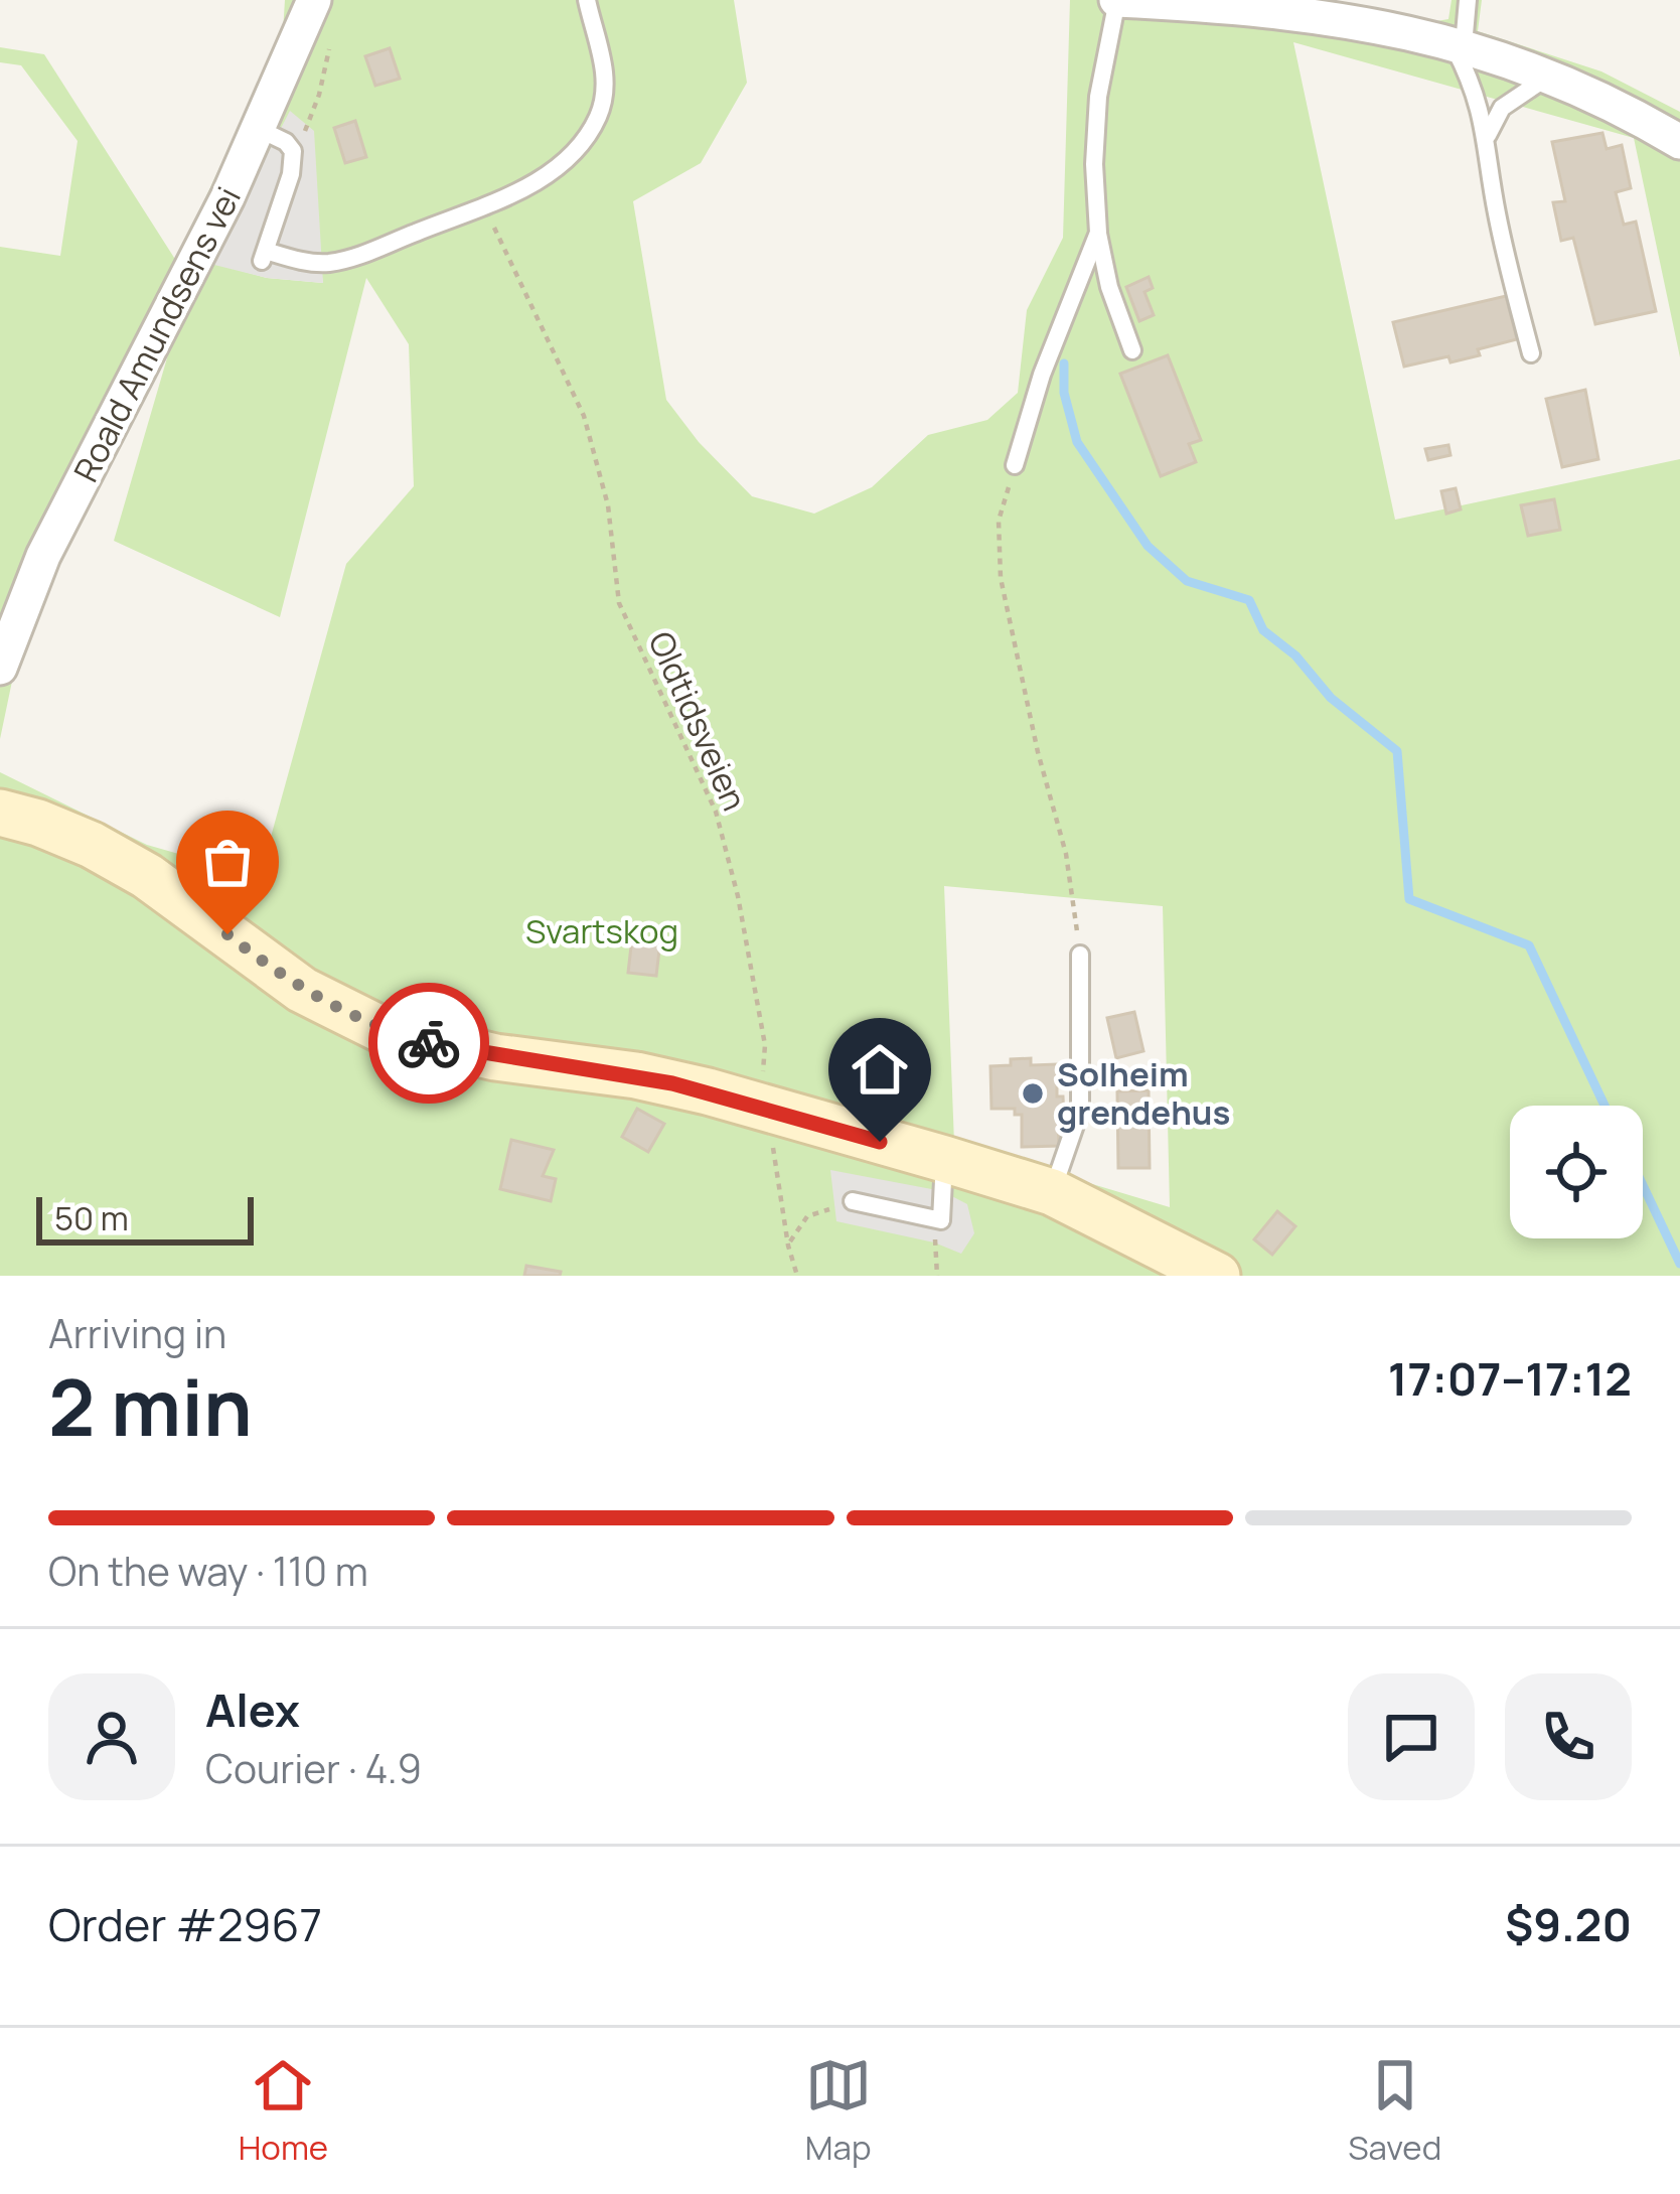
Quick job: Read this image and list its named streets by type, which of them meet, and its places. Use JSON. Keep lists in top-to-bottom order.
{
  "streets": {
    "street": ["Roald Amundsens vei"],
    "path": ["Oldtidsveien"]
  },
  "parks": ["Svartskog"],
  "places": ["Solheim grendehus"],
  "scale_bar": "50 m",
  "page": {
    "scale": "50 m",
    "heading": ["2 min", "Arriving in", "17:07–17:12"],
    "panel": [
      "Alex",
      "Courier · 4.9",
      "Order #2967",
      "$9.20"
    ],
    "bar": "On the way · 110 m",
    "tabs": ["Home", "Map", "Saved"]
  }
}
